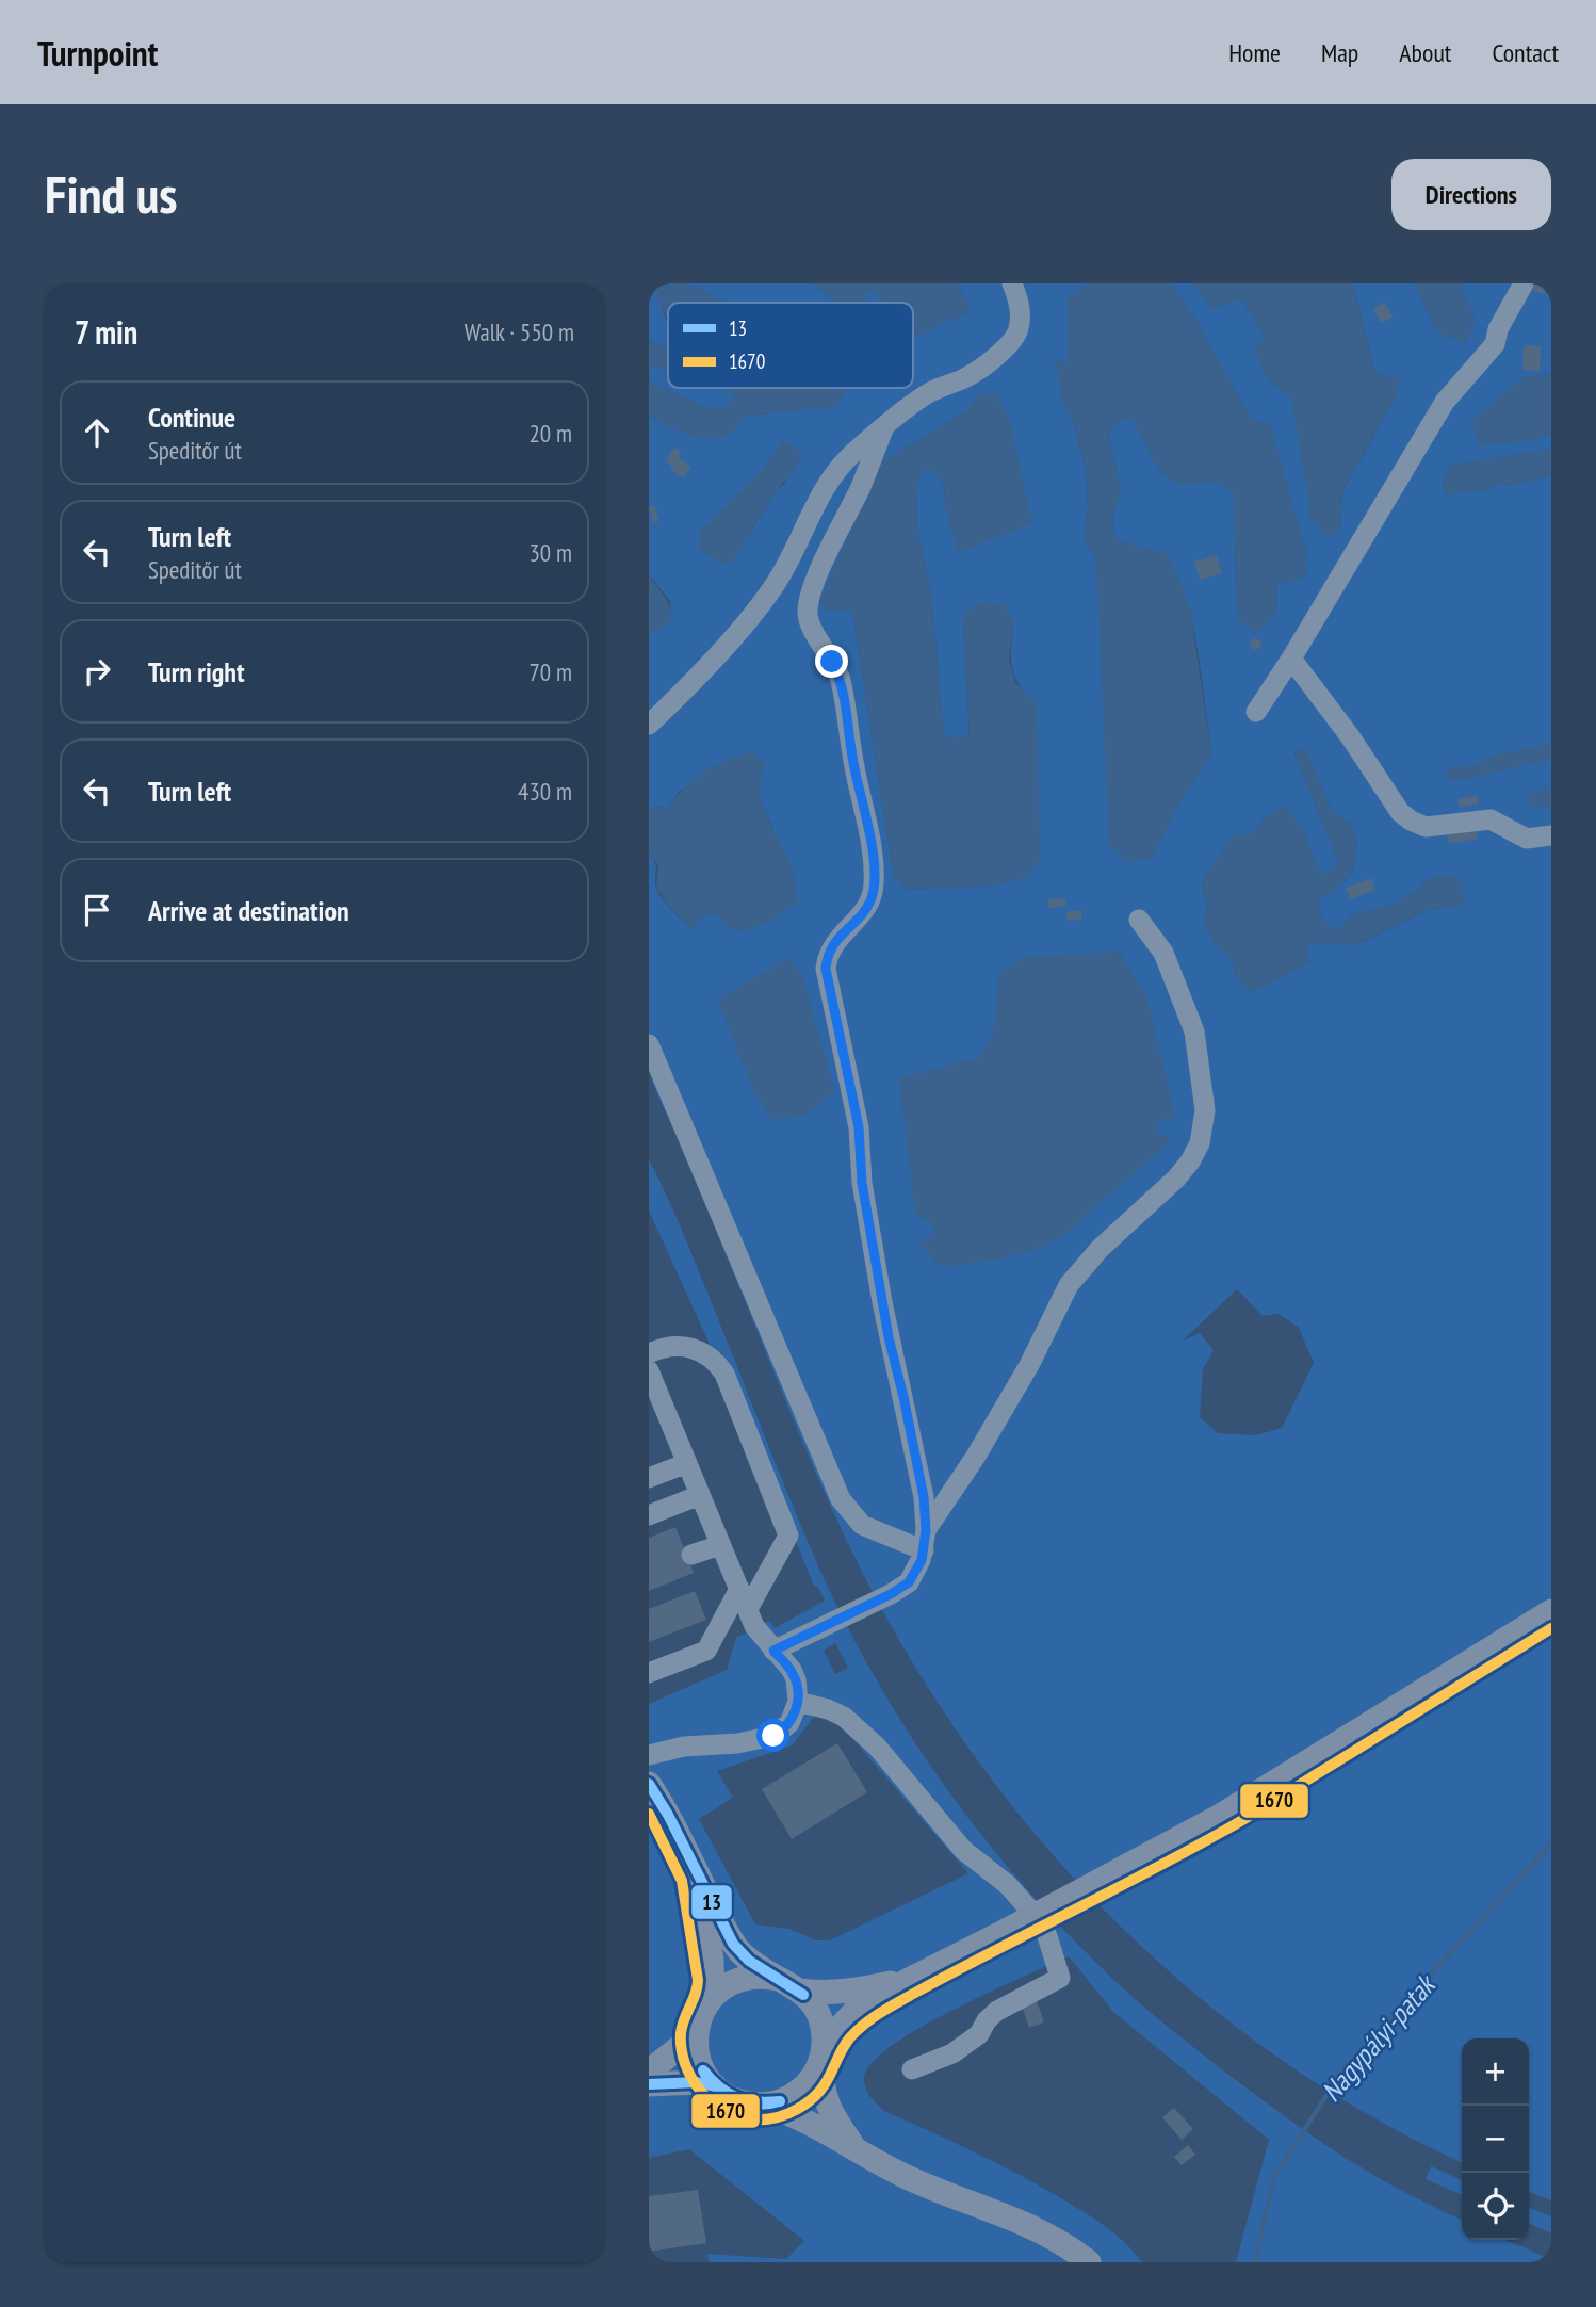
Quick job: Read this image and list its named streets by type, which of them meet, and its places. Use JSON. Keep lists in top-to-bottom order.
{
  "water": ["Nagypályi-patak"],
  "lines": ["transit line 1670", "transit line 13"],
  "legend": ["13", "1670"],
  "page": {
    "header": "Turnpoint",
    "nav": [
      "Home",
      "Map",
      "About",
      "Contact"
    ],
    "buttons": "Directions",
    "title": "Find us",
    "heading": ["7 min", "Walk · 550 m"],
    "list": [
      ["Continue", "Speditőr út", "20 m"],
      ["Turn left", "Speditőr út", "30 m"],
      ["Turn right", "70 m"],
      ["Turn left", "430 m"],
      "Arrive at destination"
    ],
    "map_buttons": ["+", "−"]
  }
}
